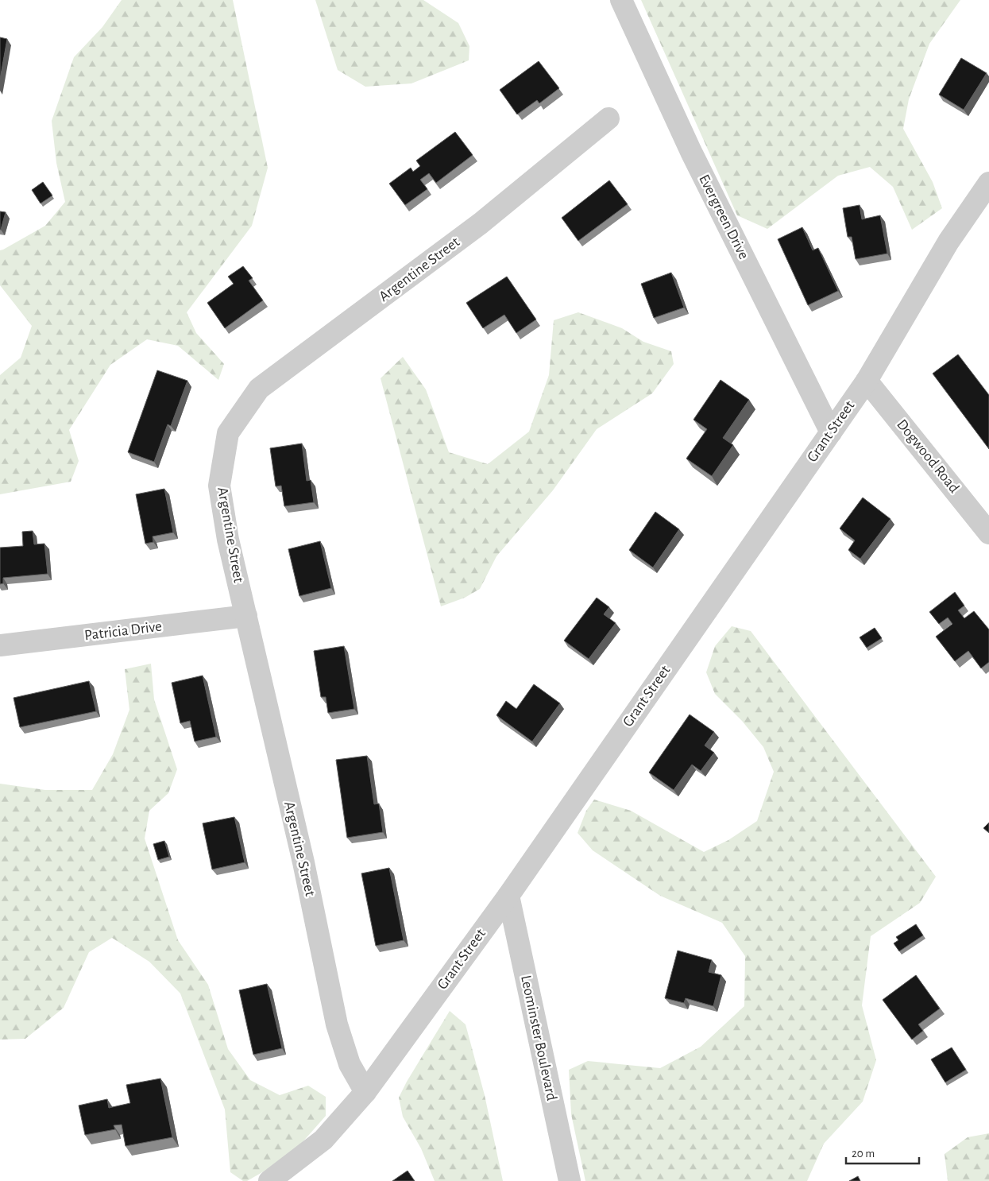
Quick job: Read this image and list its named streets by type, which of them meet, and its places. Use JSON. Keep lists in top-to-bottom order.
{
  "streets": {
    "street": [
      "Evergreen Drive",
      "Argentine Street",
      "Grant Street",
      "Dogwood Road",
      "Patricia Drive",
      "Leominster Boulevard"
    ]
  },
  "crossings": [
    ["Evergreen Drive", "Grant Street"],
    ["Argentine Street", "Grant Street"],
    ["Argentine Street", "Patricia Drive"],
    ["Grant Street", "Dogwood Road"],
    ["Grant Street", "Leominster Boulevard"]
  ],
  "scale_bar": "20 m"
}
